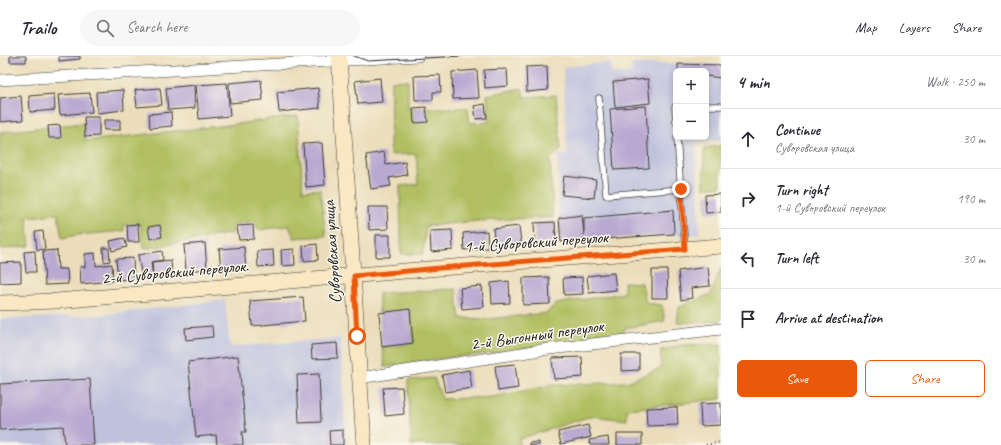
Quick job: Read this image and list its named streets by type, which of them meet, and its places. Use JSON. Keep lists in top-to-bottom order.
{
  "streets": {
    "street": [
      "1-й Суворовский переулок",
      "Суворовская улица",
      "2-й Суворовский переулок.",
      "2-й Выгонный переулок"
    ]
  },
  "crossings": [
    ["1-й Суворовский переулок", "Суворовская улица"],
    ["1-й Суворовский переулок", "2-й Суворовский переулок."],
    ["Суворовская улица", "2-й Суворовский переулок."],
    ["Суворовская улица", "2-й Выгонный переулок"]
  ],
  "page": {
    "header": "Trailo",
    "search": "Search here",
    "nav": ["Map", "Layers", "Share"],
    "heading": ["4 min", "Walk · 250 m"],
    "map_buttons": ["+", "−"],
    "list": [
      ["Continue", "Суворовская улица", "30 m"],
      ["Turn right", "1-й Суворовский переулок", "190 m"],
      ["Turn left", "30 m"],
      "Arrive at destination"
    ],
    "buttons": ["Save", "Share"]
  }
}
